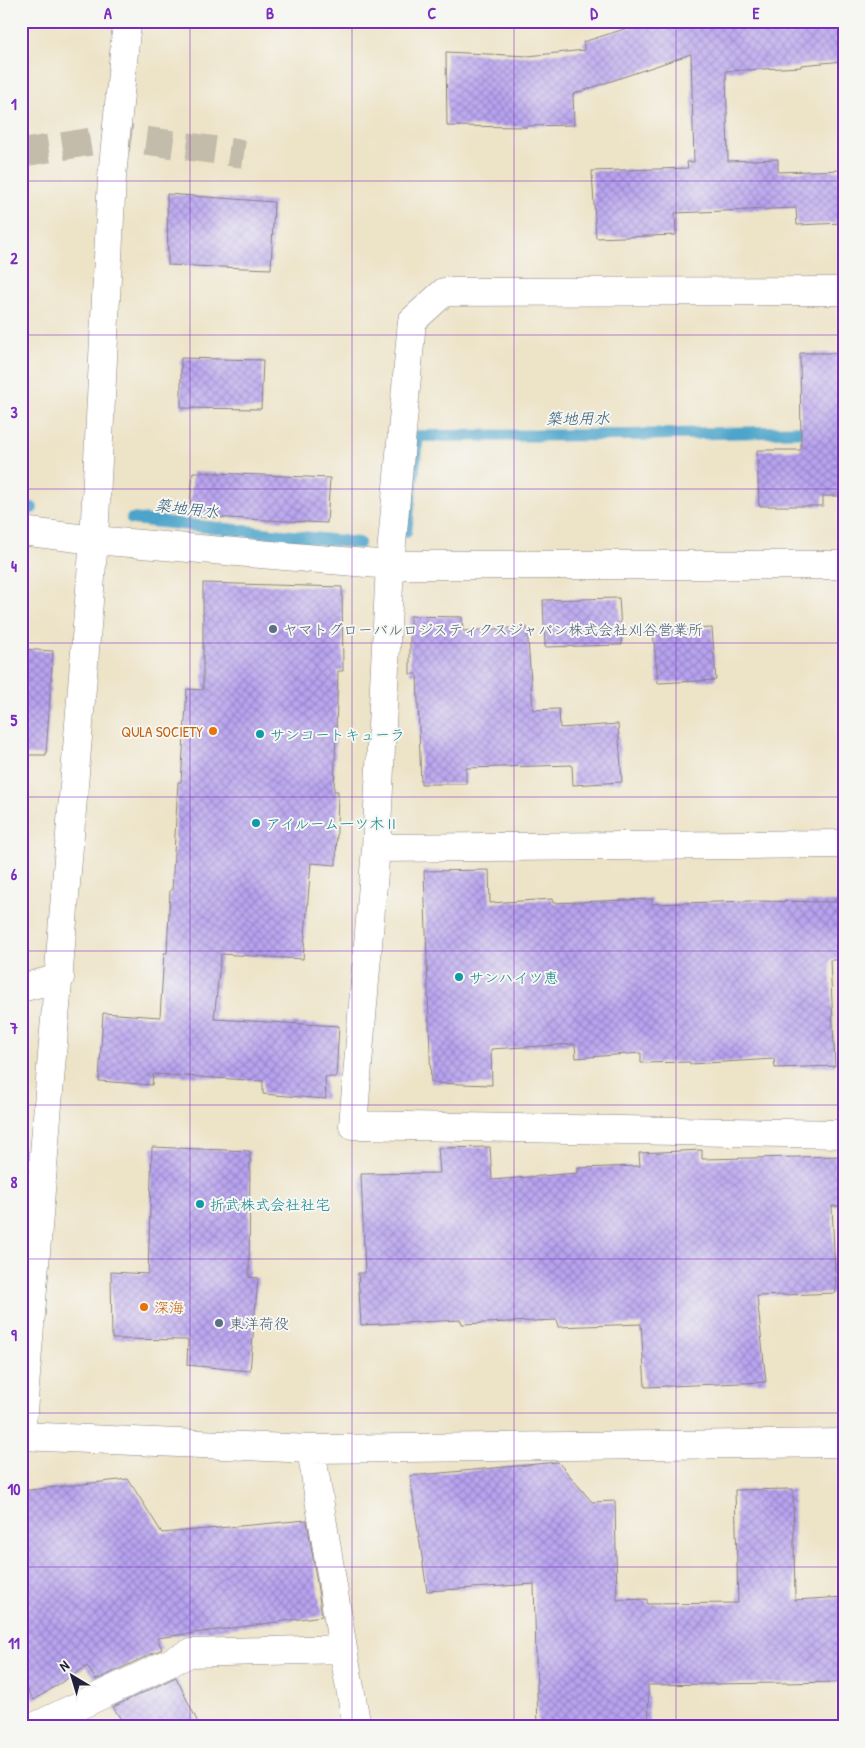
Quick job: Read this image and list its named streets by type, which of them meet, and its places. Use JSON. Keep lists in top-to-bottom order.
{
  "water": ["築地用水"],
  "places": [
    "ヤマトグローバルロジスティクスジャパン株式会社刈谷営業所",
    "QULA SOCIETY",
    "サンコートキューラ",
    "アイルーム一ツ木Ⅱ",
    "サンハイツ恵",
    "折武株式会社社宅",
    "深海",
    "東洋荷役"
  ],
  "north": "top left",
  "grid": {
    "columns": [
      "A",
      "B",
      "C",
      "D",
      "E"
    ],
    "rows": [
      "1",
      "2",
      "3",
      "4",
      "5",
      "6",
      "7",
      "8",
      "9",
      "10",
      "11"
    ]
  }
}
